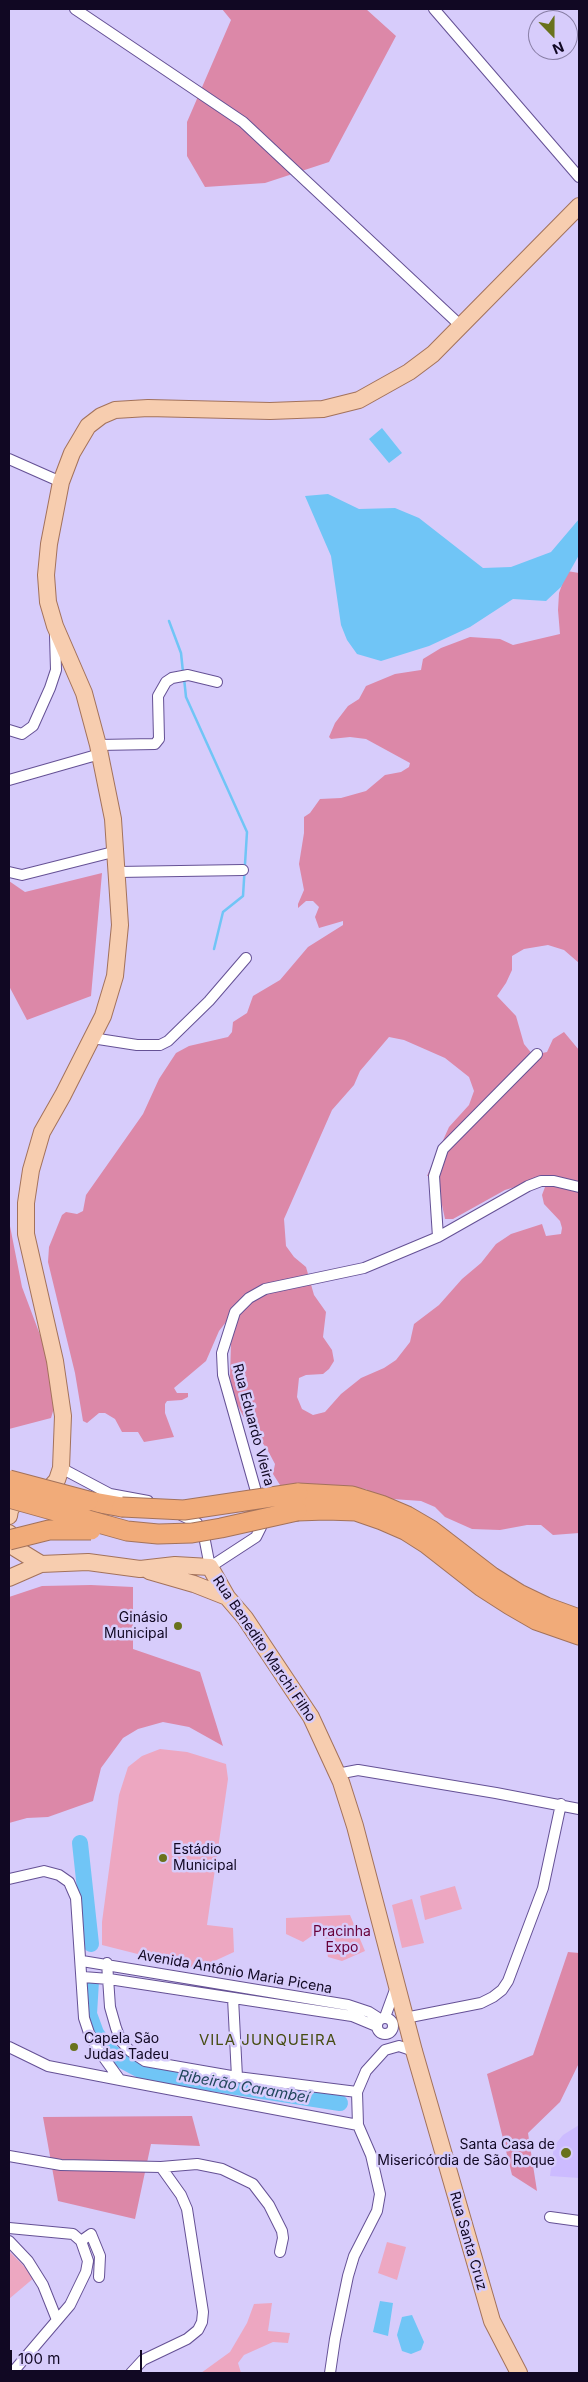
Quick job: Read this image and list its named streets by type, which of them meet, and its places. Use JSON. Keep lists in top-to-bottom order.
{
  "streets": {
    "main road": ["Rua Benedito Marchi Filho", "Rua Santa Cruz"],
    "street": ["Rua Eduardo Vieira", "Avenida Antônio Maria Picena"]
  },
  "crossings": [
    ["Rua Eduardo Vieira", "Rua Benedito Marchi Filho"],
    ["Rua Benedito Marchi Filho", "Rua Santa Cruz"]
  ],
  "districts": ["VILA JUNQUEIRA"],
  "water": ["Ribeirão Carambeí"],
  "parks": ["Pracinha Expo"],
  "places": [
    "Ginásio Municipal",
    "Estádio Municipal",
    "Capela São Judas Tadeu",
    "Santa Casa de Misericórdia de São Roque"
  ],
  "scale_bar": "100 m",
  "north": "bottom"
}
